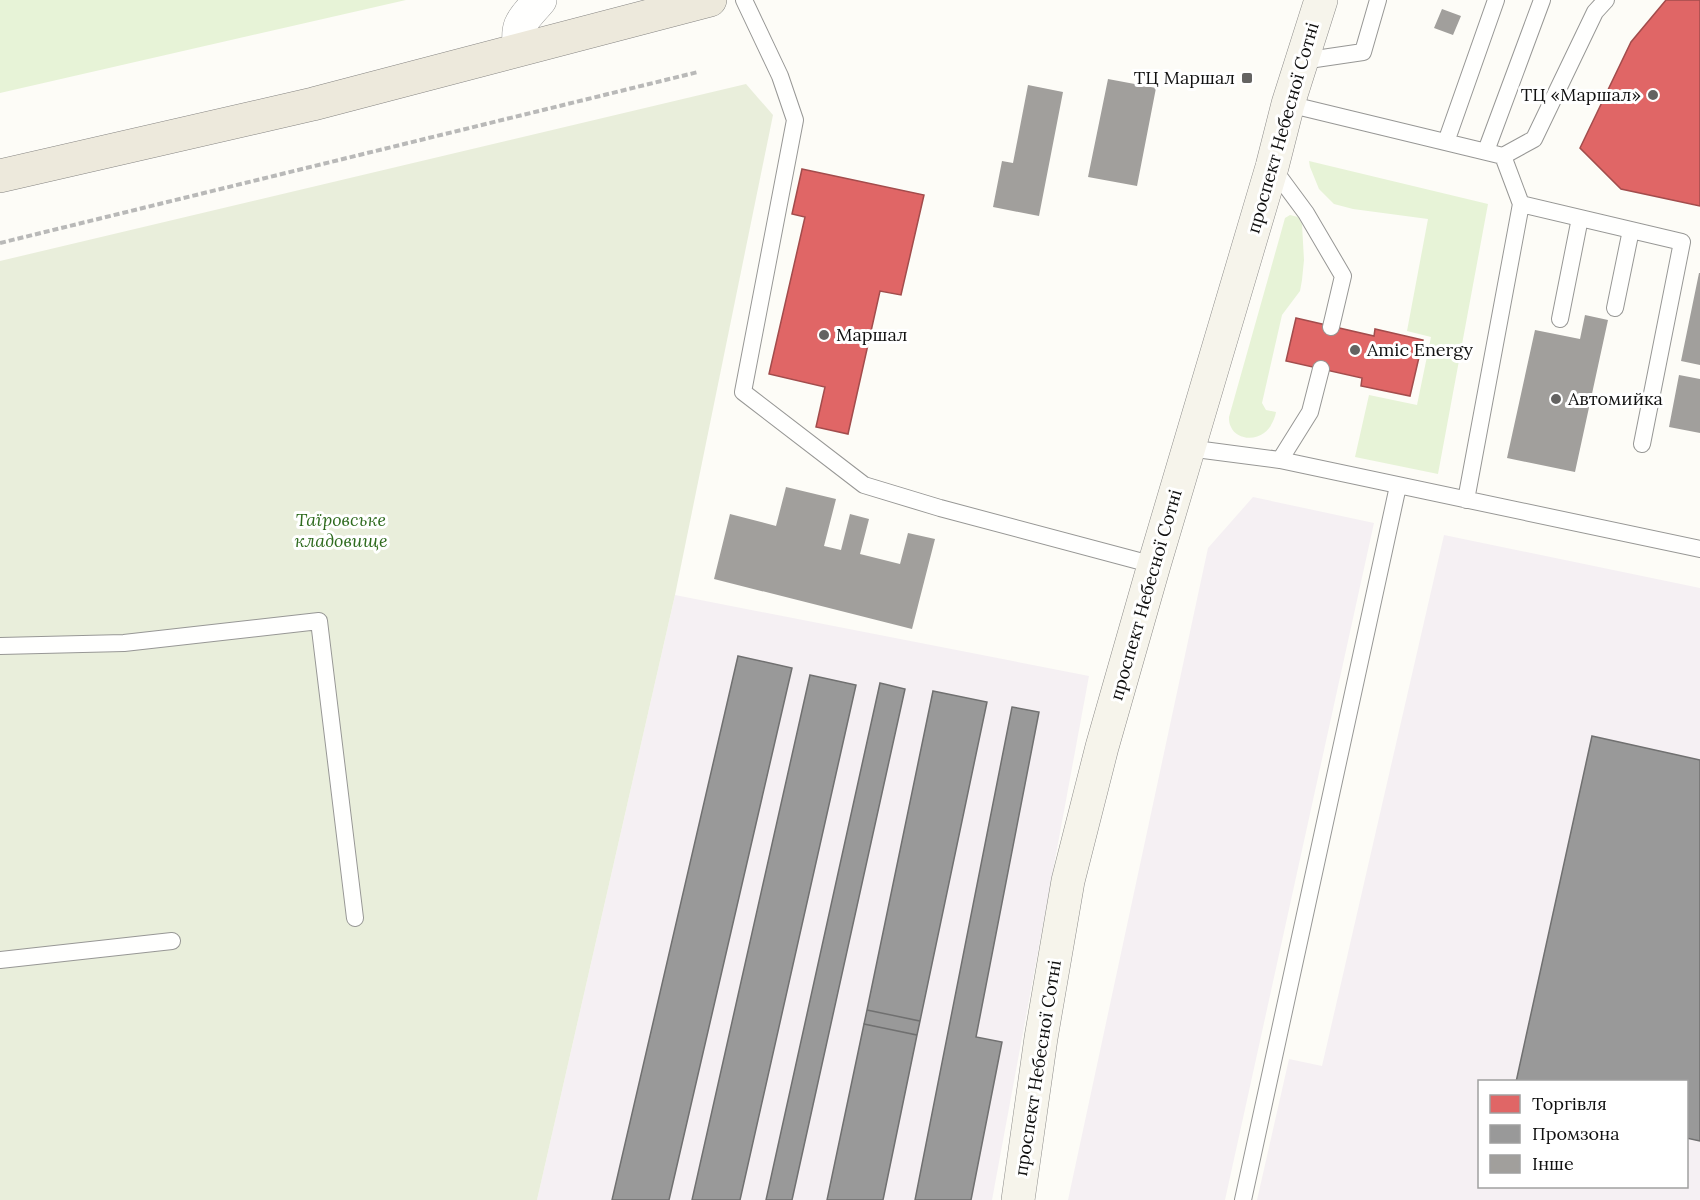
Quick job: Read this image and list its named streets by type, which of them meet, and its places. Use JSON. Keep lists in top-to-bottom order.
{
  "streets": {
    "main road": ["проспект Небесної Сотні"]
  },
  "parks": ["Таїровське кладовище"],
  "places": {
    "transit": ["ТЦ Маршал"],
    "other": [
      "ТЦ «Маршал»",
      "Маршал",
      "Amic Energy",
      "Автомийка"
    ]
  },
  "legend": ["Торгівля", "Промзона", "Інше"]
}
